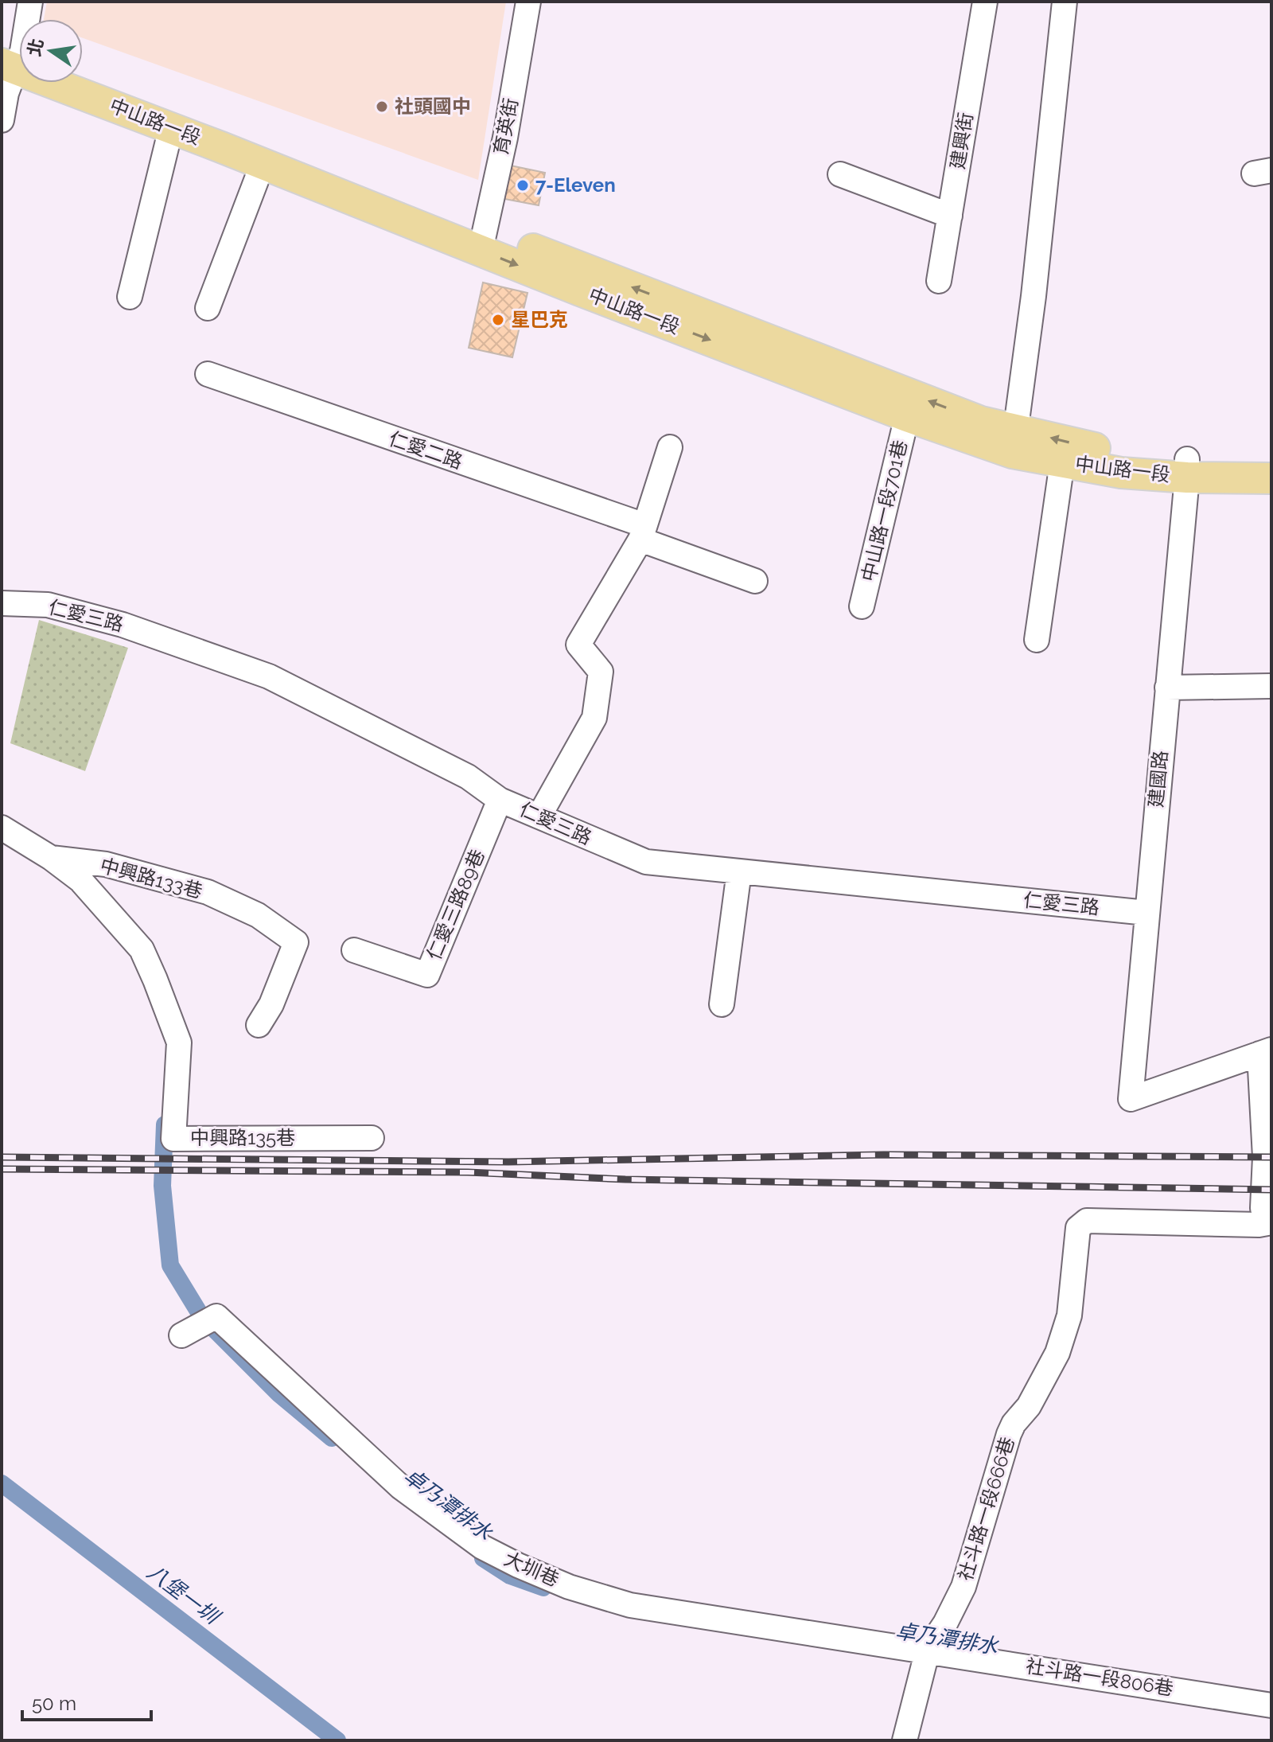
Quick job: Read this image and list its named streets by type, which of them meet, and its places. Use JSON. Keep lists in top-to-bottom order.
{
  "streets": {
    "main road": ["中山路一段"],
    "street": [
      "育英街",
      "建興街",
      "仁愛二路",
      "中山路一段701巷",
      "仁愛三路",
      "建國路",
      "中興路133巷",
      "仁愛三路89巷",
      "中興路135巷",
      "社斗路一段666巷",
      "大圳巷",
      "社斗路一段806巷"
    ]
  },
  "crossings": [
    ["中山路一段", "育英街"],
    ["中山路一段", "中山路一段701巷"],
    ["中山路一段", "建國路"],
    ["仁愛三路", "建國路"],
    ["仁愛三路", "仁愛三路89巷"],
    ["中興路133巷", "中興路135巷"],
    ["社斗路一段666巷", "大圳巷"],
    ["社斗路一段666巷", "社斗路一段806巷"],
    ["大圳巷", "社斗路一段806巷"]
  ],
  "water": ["卓乃潭排水", "八堡一圳"],
  "places": ["社頭國中", "7-Eleven", "星巴克"],
  "scale_bar": "50 m",
  "north": "left"
}
